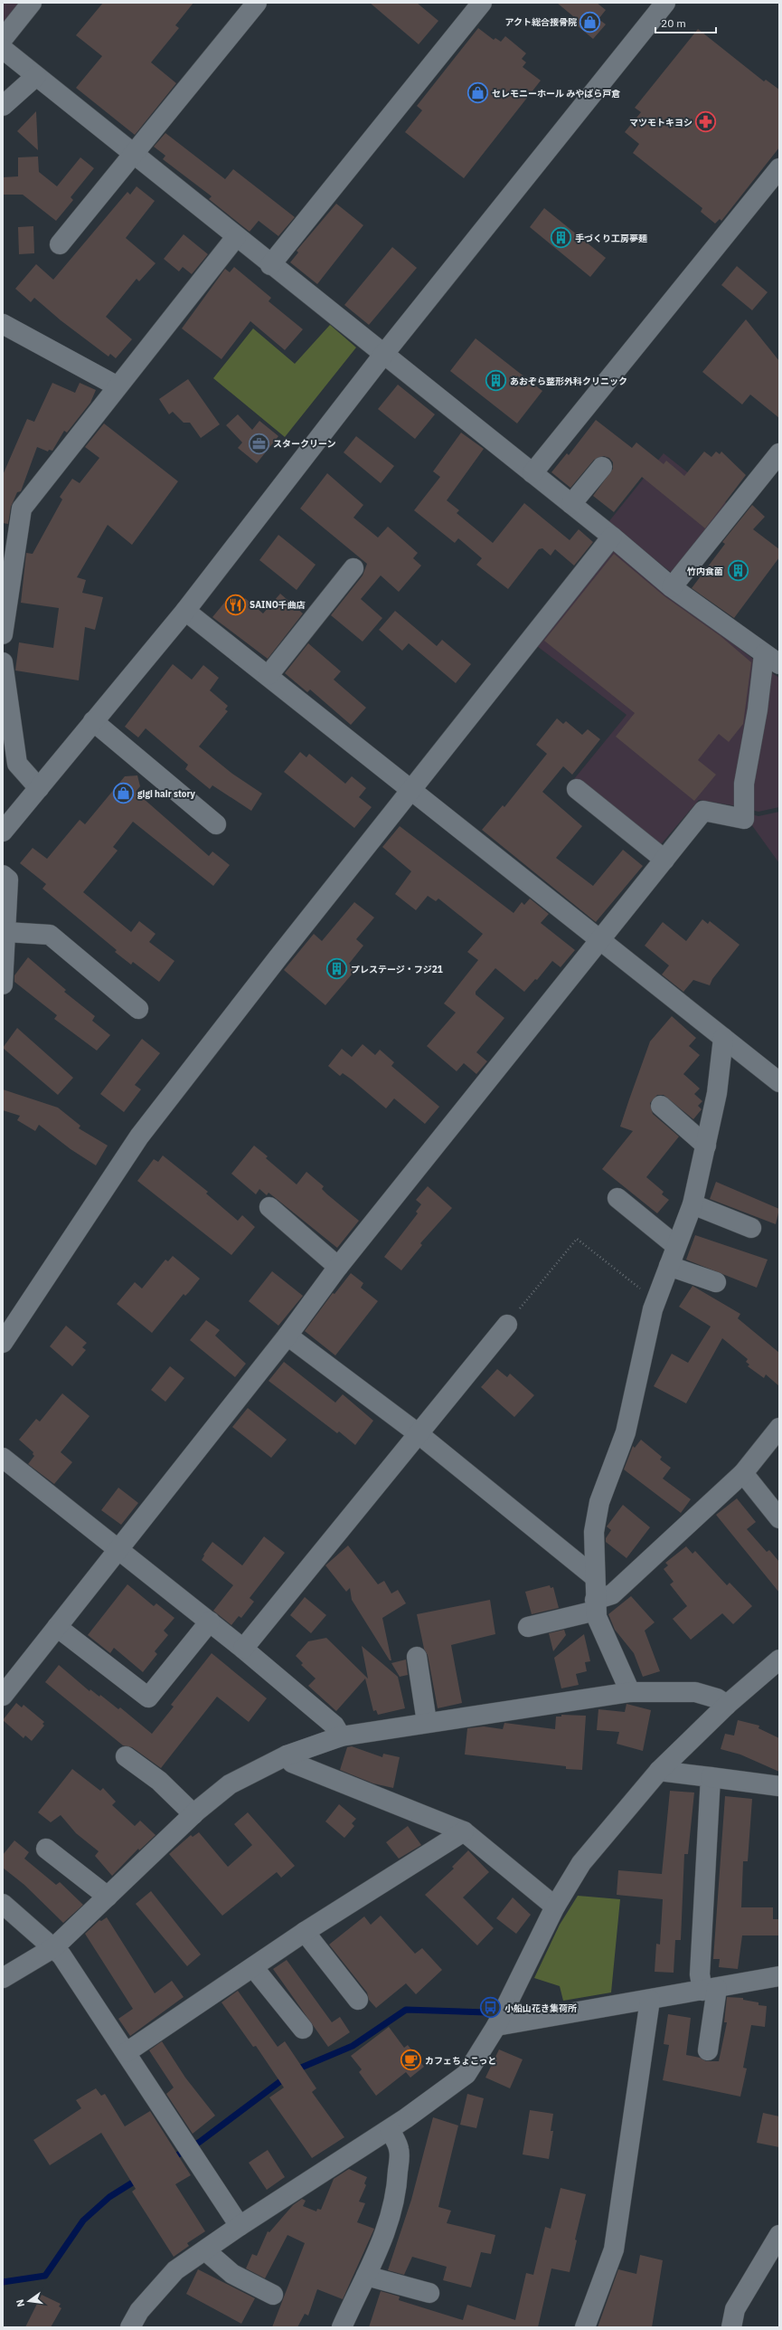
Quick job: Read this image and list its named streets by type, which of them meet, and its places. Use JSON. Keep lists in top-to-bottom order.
{
  "places": {
    "shop": ["アクト総合接骨院", "セレモニーホール みやばら戸倉", "gigi hair story"],
    "pharmacy": ["マツモトキヨシ"],
    "building": [
      "手づくり工房夢麺",
      "あおぞら整形外科クリニック",
      "竹内食菌",
      "プレステージ・フジ21"
    ],
    "office": ["スタークリーン"],
    "restaurant": ["SAINO千曲店"],
    "bus stop": ["小船山花き集荷所"],
    "cafe": ["カフェちょこっと"]
  },
  "scale_bar": "20 m",
  "north": "left"
}
